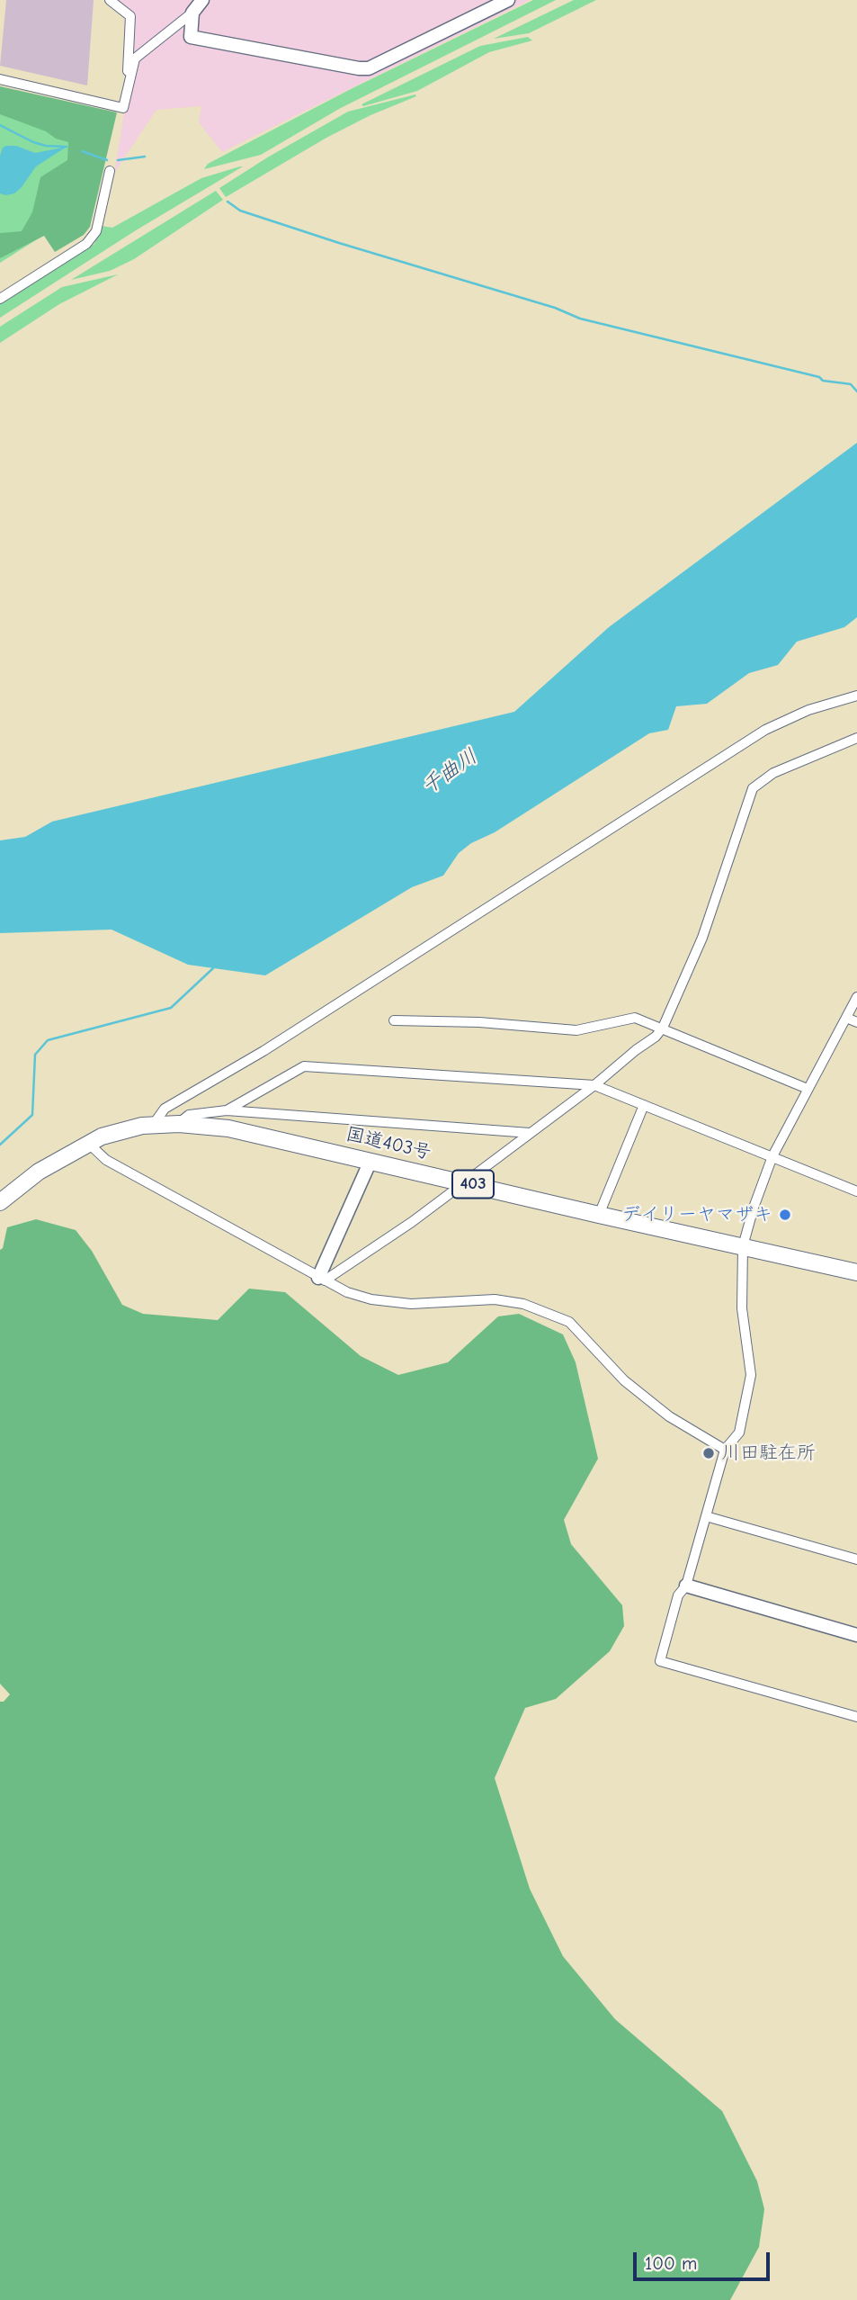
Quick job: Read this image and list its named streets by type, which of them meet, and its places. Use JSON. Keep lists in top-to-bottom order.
{
  "streets": {
    "highway": ["国道403号", "403"]
  },
  "water": ["千曲川"],
  "places": ["デイリーヤマザキ", "川田駐在所"],
  "scale_bar": "100 m"
}
